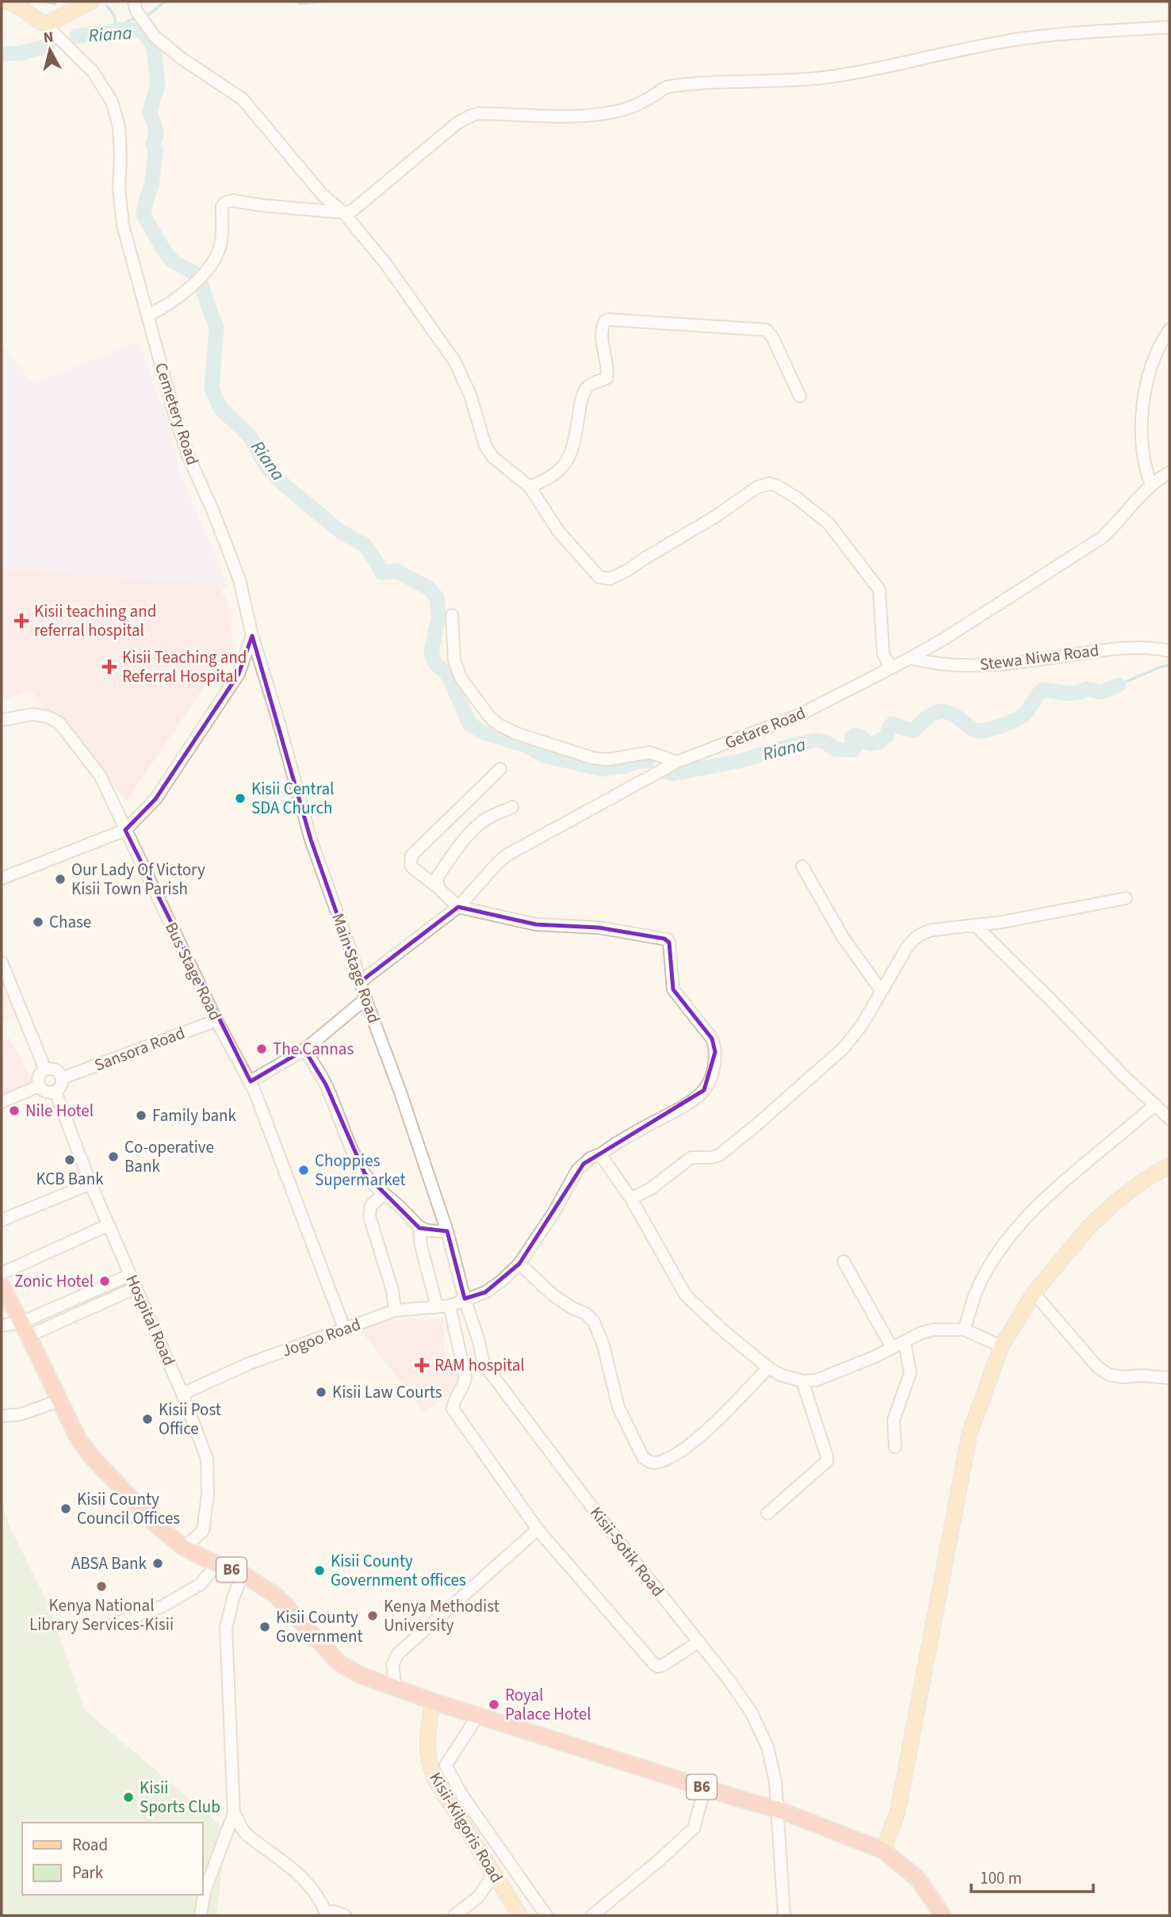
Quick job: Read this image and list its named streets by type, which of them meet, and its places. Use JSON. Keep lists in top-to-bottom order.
{
  "streets": {
    "highway": ["B6"],
    "main road": ["Cemetery Road", "Kisii-Kilgoris Road"],
    "street": [
      "Stewa Niwa Road",
      "Getare Road",
      "Main Stage Road",
      "Bus Stage Road",
      "Sansora Road",
      "Hospital Road",
      "Jogoo Road",
      "Kisii-Sotik Road"
    ]
  },
  "crossings": [
    ["Cemetery Road", "Main Stage Road"],
    ["Stewa Niwa Road", "Getare Road"],
    ["Getare Road", "Main Stage Road"],
    ["Getare Road", "Jogoo Road"],
    ["Main Stage Road", "Jogoo Road"],
    ["Main Stage Road", "Kisii-Sotik Road"],
    ["Bus Stage Road", "Sansora Road"],
    ["Bus Stage Road", "Jogoo Road"],
    ["Sansora Road", "Hospital Road"],
    ["Hospital Road", "Jogoo Road"],
    ["Hospital Road", "B6"],
    ["Jogoo Road", "Kisii-Sotik Road"],
    ["Kisii-Sotik Road", "B6"],
    ["B6", "Kisii-Kilgoris Road"]
  ],
  "water": ["Riana"],
  "places": {
    "health": ["Kisii teaching and referral hospital", "Kisii Teaching and Referral Hospital", "RAM hospital"],
    "other": [
      "Kisii Central SDA Church",
      "Our Lady Of Victory Kisii Town Parish",
      "Chase",
      "The Cannas",
      "Nile Hotel",
      "Family bank",
      "Co-operative Bank",
      "KCB Bank",
      "Choppies Supermarket",
      "Zonic Hotel",
      "Kisii Law Courts",
      "Kisii Post Office",
      "Kisii County Council Offices",
      "ABSA Bank",
      "Kisii County Government offices",
      "Kenya National Library Services-Kisii",
      "Kenya Methodist University",
      "Kisii County Government",
      "Royal Palace Hotel",
      "Kisii Sports Club"
    ]
  },
  "legend": ["Road", "Park"],
  "scale_bar": "100 m",
  "north": "top"
}
